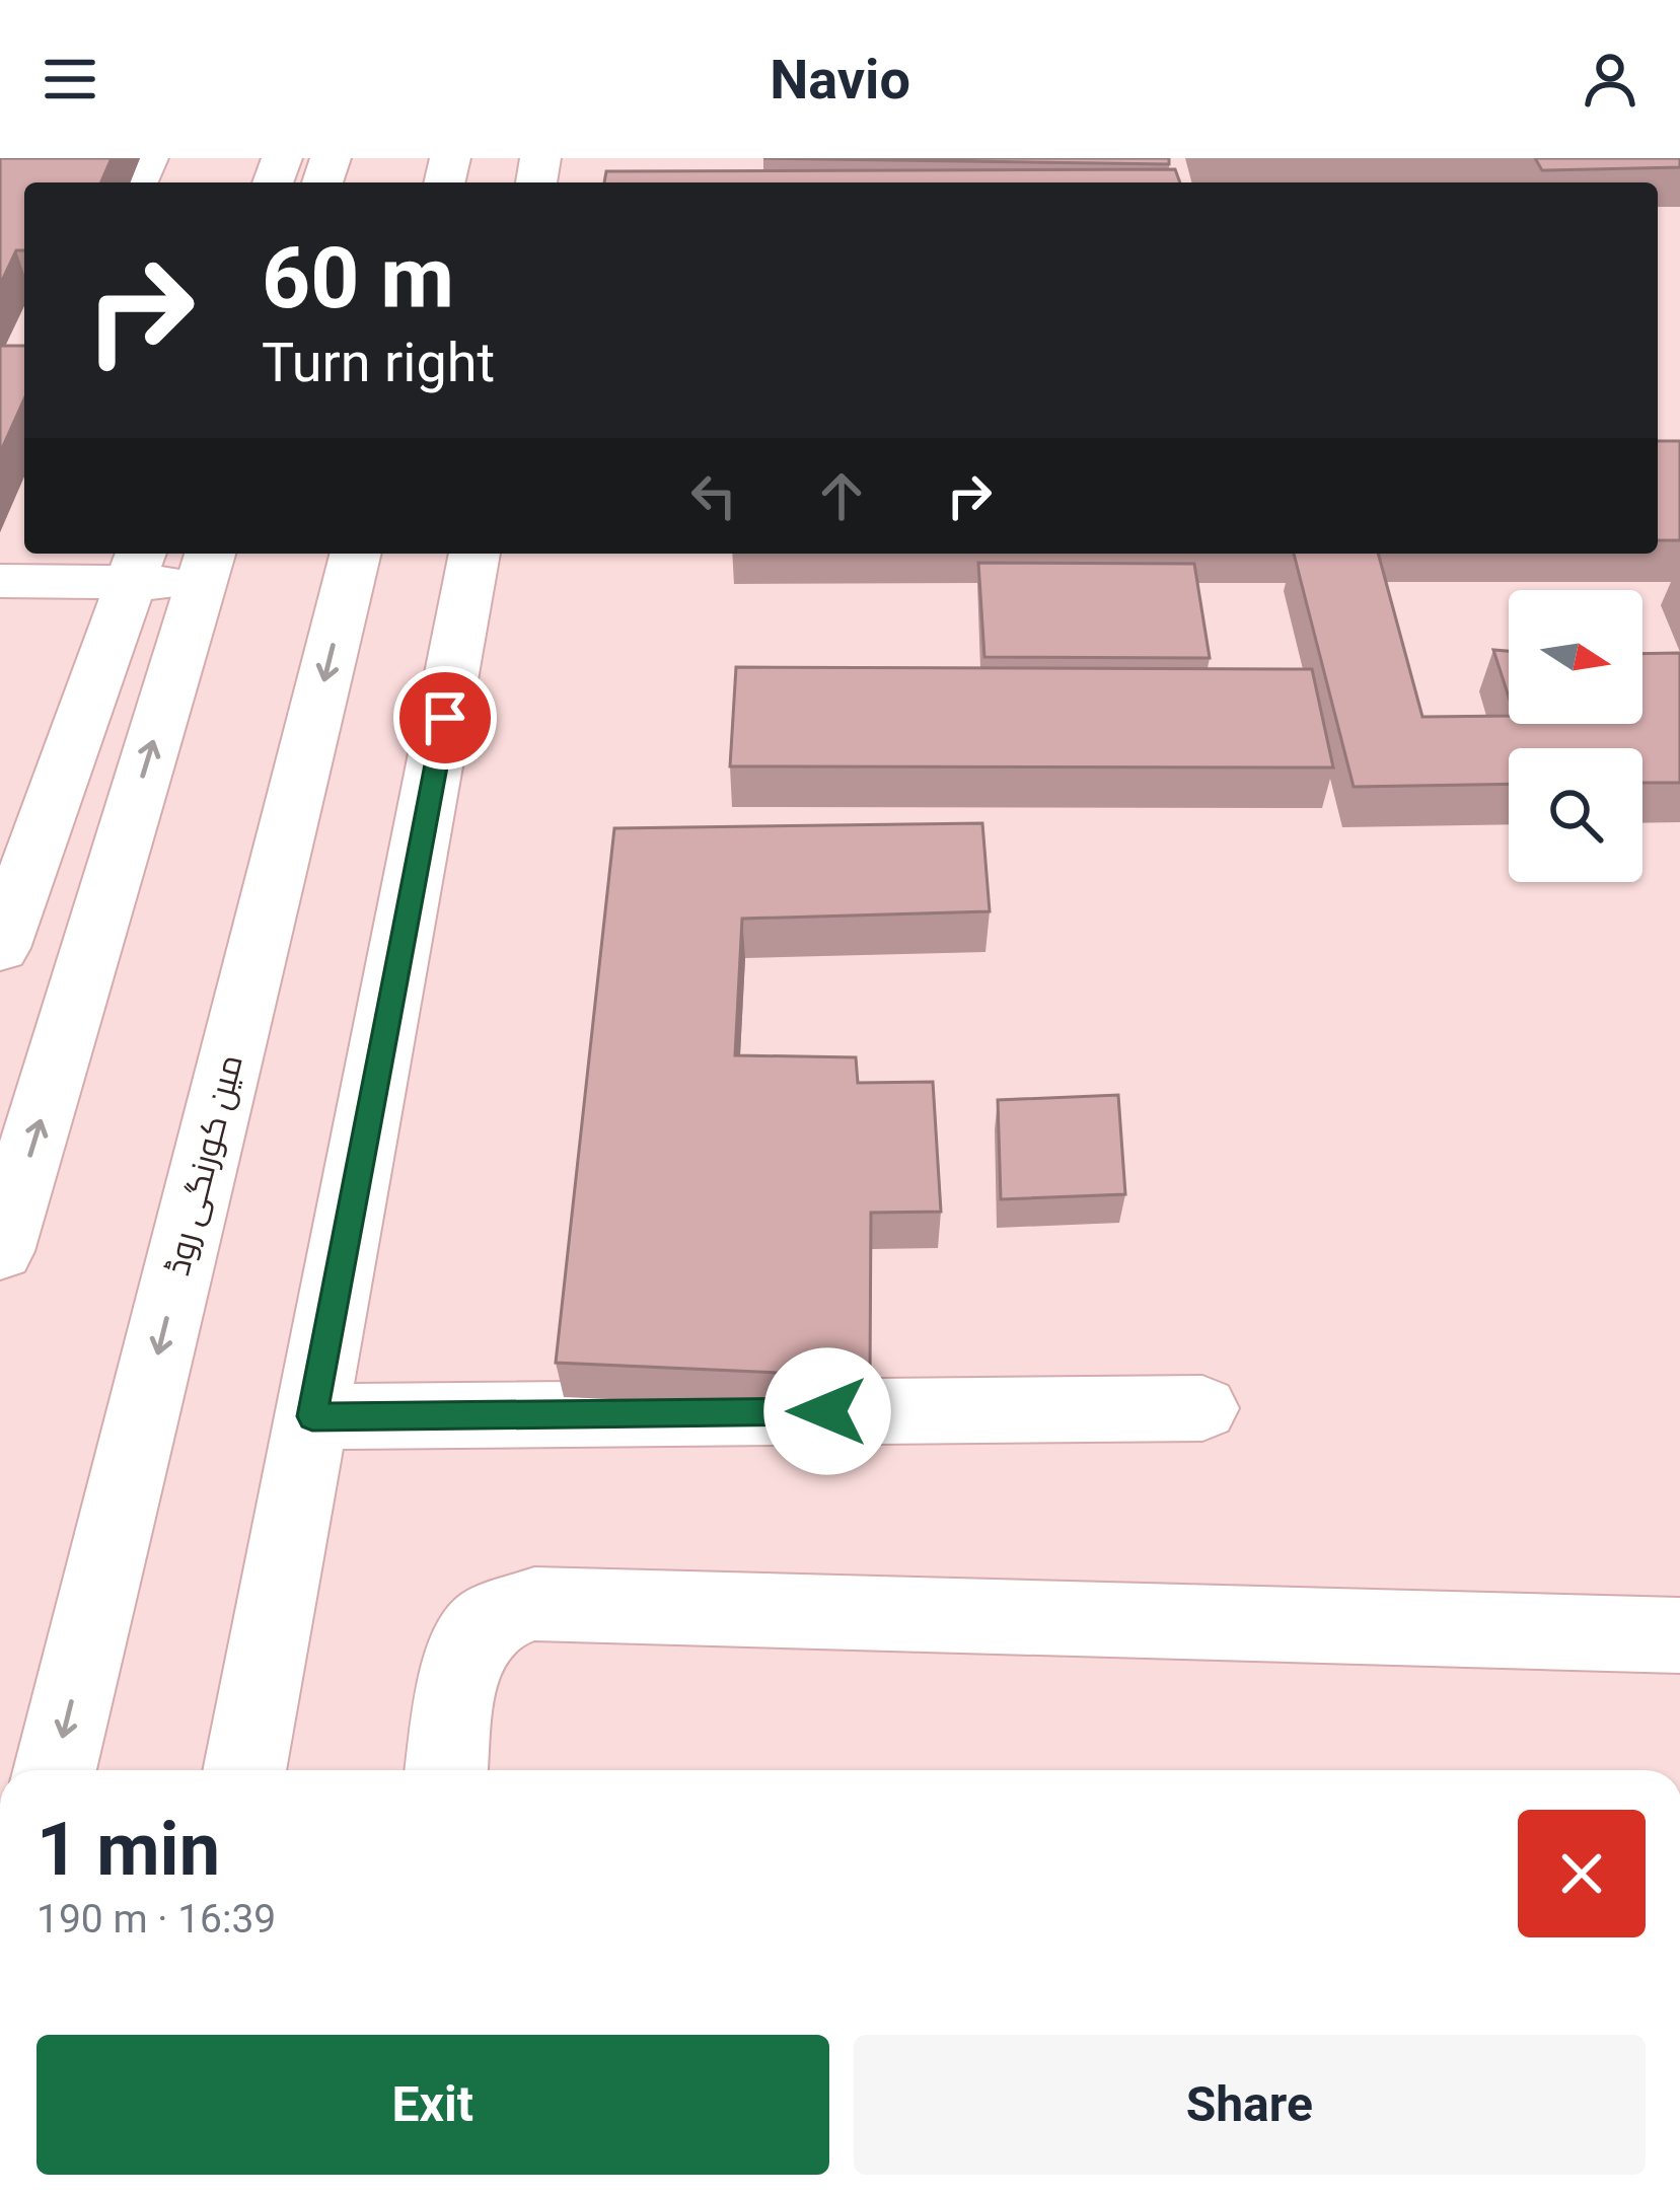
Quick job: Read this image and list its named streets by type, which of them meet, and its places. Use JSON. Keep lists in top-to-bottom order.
{
  "streets": {
    "main road": ["مین کورنگی روڈ"]
  },
  "north": "right",
  "page": {
    "header": "Navio",
    "turn": ["60 m", "Turn right"],
    "heading": ["1 min", "190 m · 16:39"],
    "buttons": ["Exit", "Share"]
  }
}
